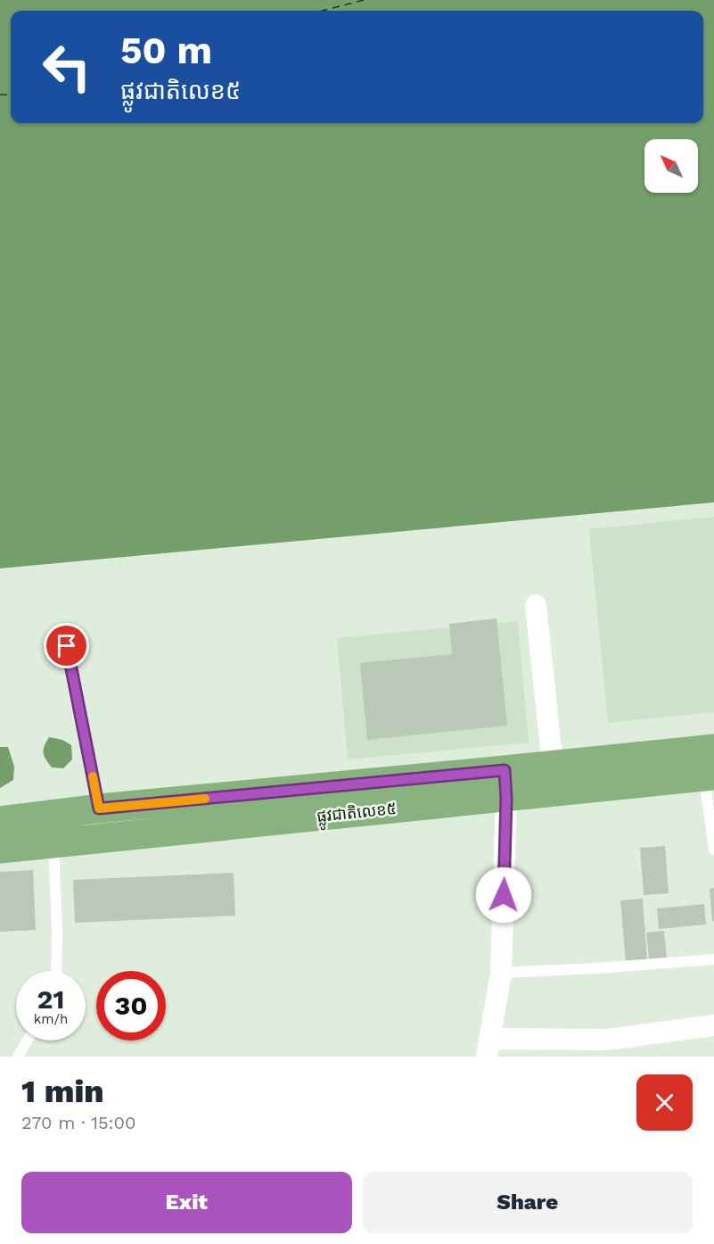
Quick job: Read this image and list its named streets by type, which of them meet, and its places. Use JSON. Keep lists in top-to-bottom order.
{
  "streets": {
    "highway": ["ផ្លូវជាតិលេខ៥"]
  },
  "north": "top left",
  "page": {
    "turn": ["50 m", "ផ្លូវជាតិលេខ៥"],
    "speed": "21 km/h",
    "limit": "30",
    "heading": ["1 min", "270 m · 15:00"],
    "buttons": ["Exit", "Share"]
  }
}
